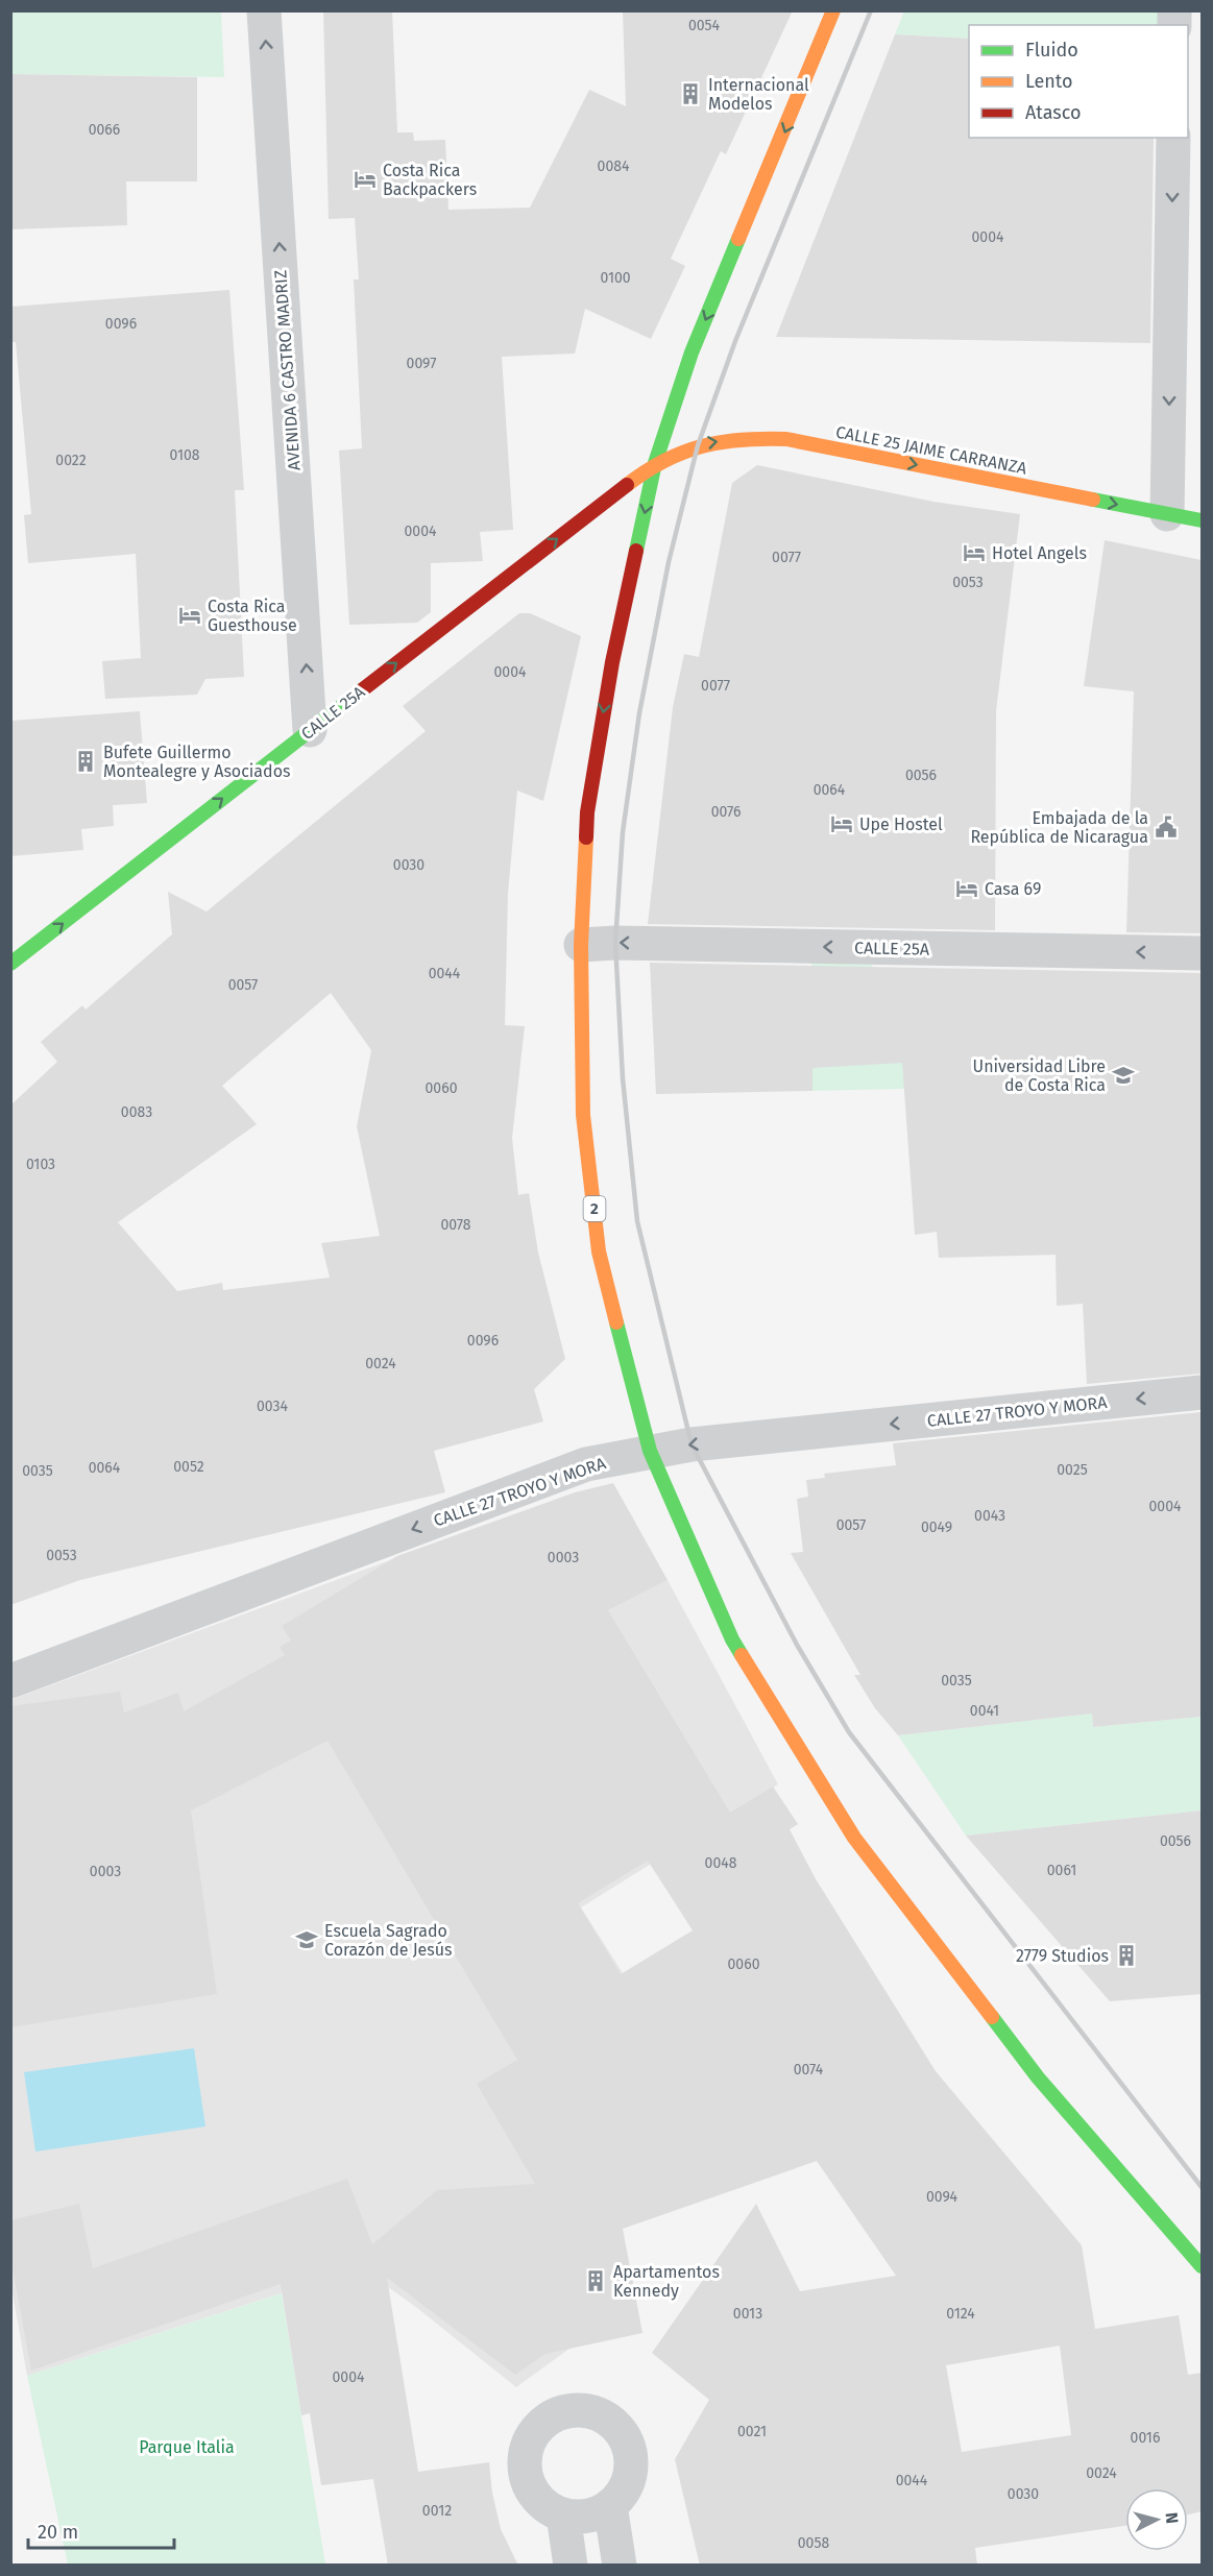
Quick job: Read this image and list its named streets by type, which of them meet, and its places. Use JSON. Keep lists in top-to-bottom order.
{
  "streets": {
    "main road": ["CALLE 25 JAIME CARRANZA", "CALLE 25A", "2"],
    "street": ["AVENIDA 6 CASTRO MADRIZ", "CALLE 27 TROYO Y MORA"]
  },
  "crossings": [
    ["AVENIDA 6 CASTRO MADRIZ", "CALLE 25A"],
    ["CALLE 25 JAIME CARRANZA", "CALLE 25A"],
    ["CALLE 25 JAIME CARRANZA", "2"],
    ["CALLE 25A", "2"],
    ["2", "CALLE 27 TROYO Y MORA"]
  ],
  "one_way": ["AVENIDA 6 CASTRO MADRIZ", "CALLE 25 JAIME CARRANZA", "CALLE 27 TROYO Y MORA"],
  "parks": ["Parque Italia"],
  "places": {
    "building": [
      "Internacional Modelos",
      "Bufete Guillermo Montealegre y Asociados",
      "2779 Studios",
      "Apartamentos Kennedy"
    ],
    "hotel": [
      "Costa Rica Backpackers",
      "Hotel Angels",
      "Costa Rica Guesthouse",
      "Upe Hostel",
      "Casa 69"
    ],
    "public building": ["Embajada de la República de Nicaragua"],
    "school or university": ["Universidad Libre de Costa Rica", "Escuela Sagrado Corazón de Jesús"]
  },
  "house_numbers": [
    "0054",
    "0066",
    "0084",
    "0004",
    "0100",
    "0096",
    "0097",
    "0108",
    "0022",
    "0004",
    "0077",
    "0053",
    "0004",
    "0077",
    "0056",
    "0064",
    "0076",
    "0030",
    "0044",
    "0057",
    "0060",
    "0083",
    "0103",
    "0078",
    "0096",
    "0024",
    "0034",
    "0052",
    "0064",
    "0025",
    "0035",
    "0004",
    "0043",
    "0057",
    "0049",
    "0053",
    "0003",
    "0035",
    "0041",
    "0056",
    "0048",
    "0061",
    "0003",
    "0060",
    "0074",
    "0094",
    "0013",
    "0124",
    "0004",
    "0021",
    "0016",
    "0024",
    "0044",
    "0030",
    "0012",
    "0058"
  ],
  "legend": ["Fluido", "Lento", "Atasco"],
  "scale_bar": "20 m",
  "north": "right"
}
